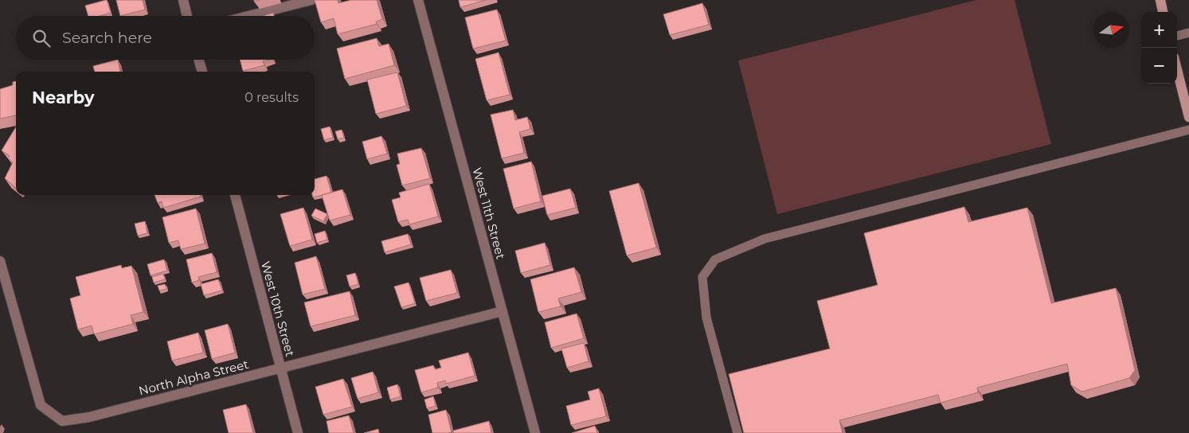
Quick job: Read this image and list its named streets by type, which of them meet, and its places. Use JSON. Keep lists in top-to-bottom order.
{
  "streets": {
    "street": ["West 11th Street", "West 10th Street", "North Alpha Street"]
  },
  "crossings": [
    ["West 11th Street", "North Alpha Street"],
    ["West 10th Street", "North Alpha Street"]
  ],
  "north": "right",
  "page": {
    "map_buttons": ["+", "−"],
    "search": "Search here",
    "heading": ["Nearby", "0 results"]
  }
}
